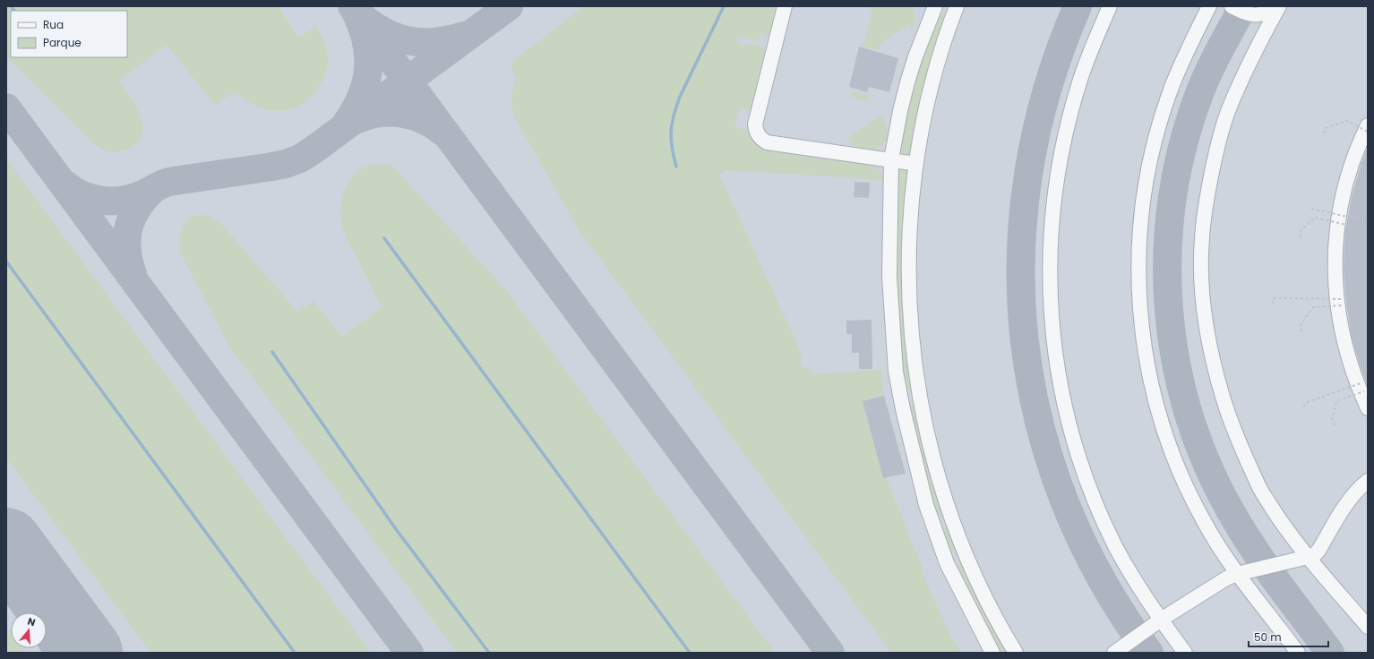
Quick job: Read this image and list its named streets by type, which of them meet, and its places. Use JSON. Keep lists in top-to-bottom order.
{
  "legend": ["Rua", "Parque"],
  "scale_bar": "50 m",
  "north": "top"
}
